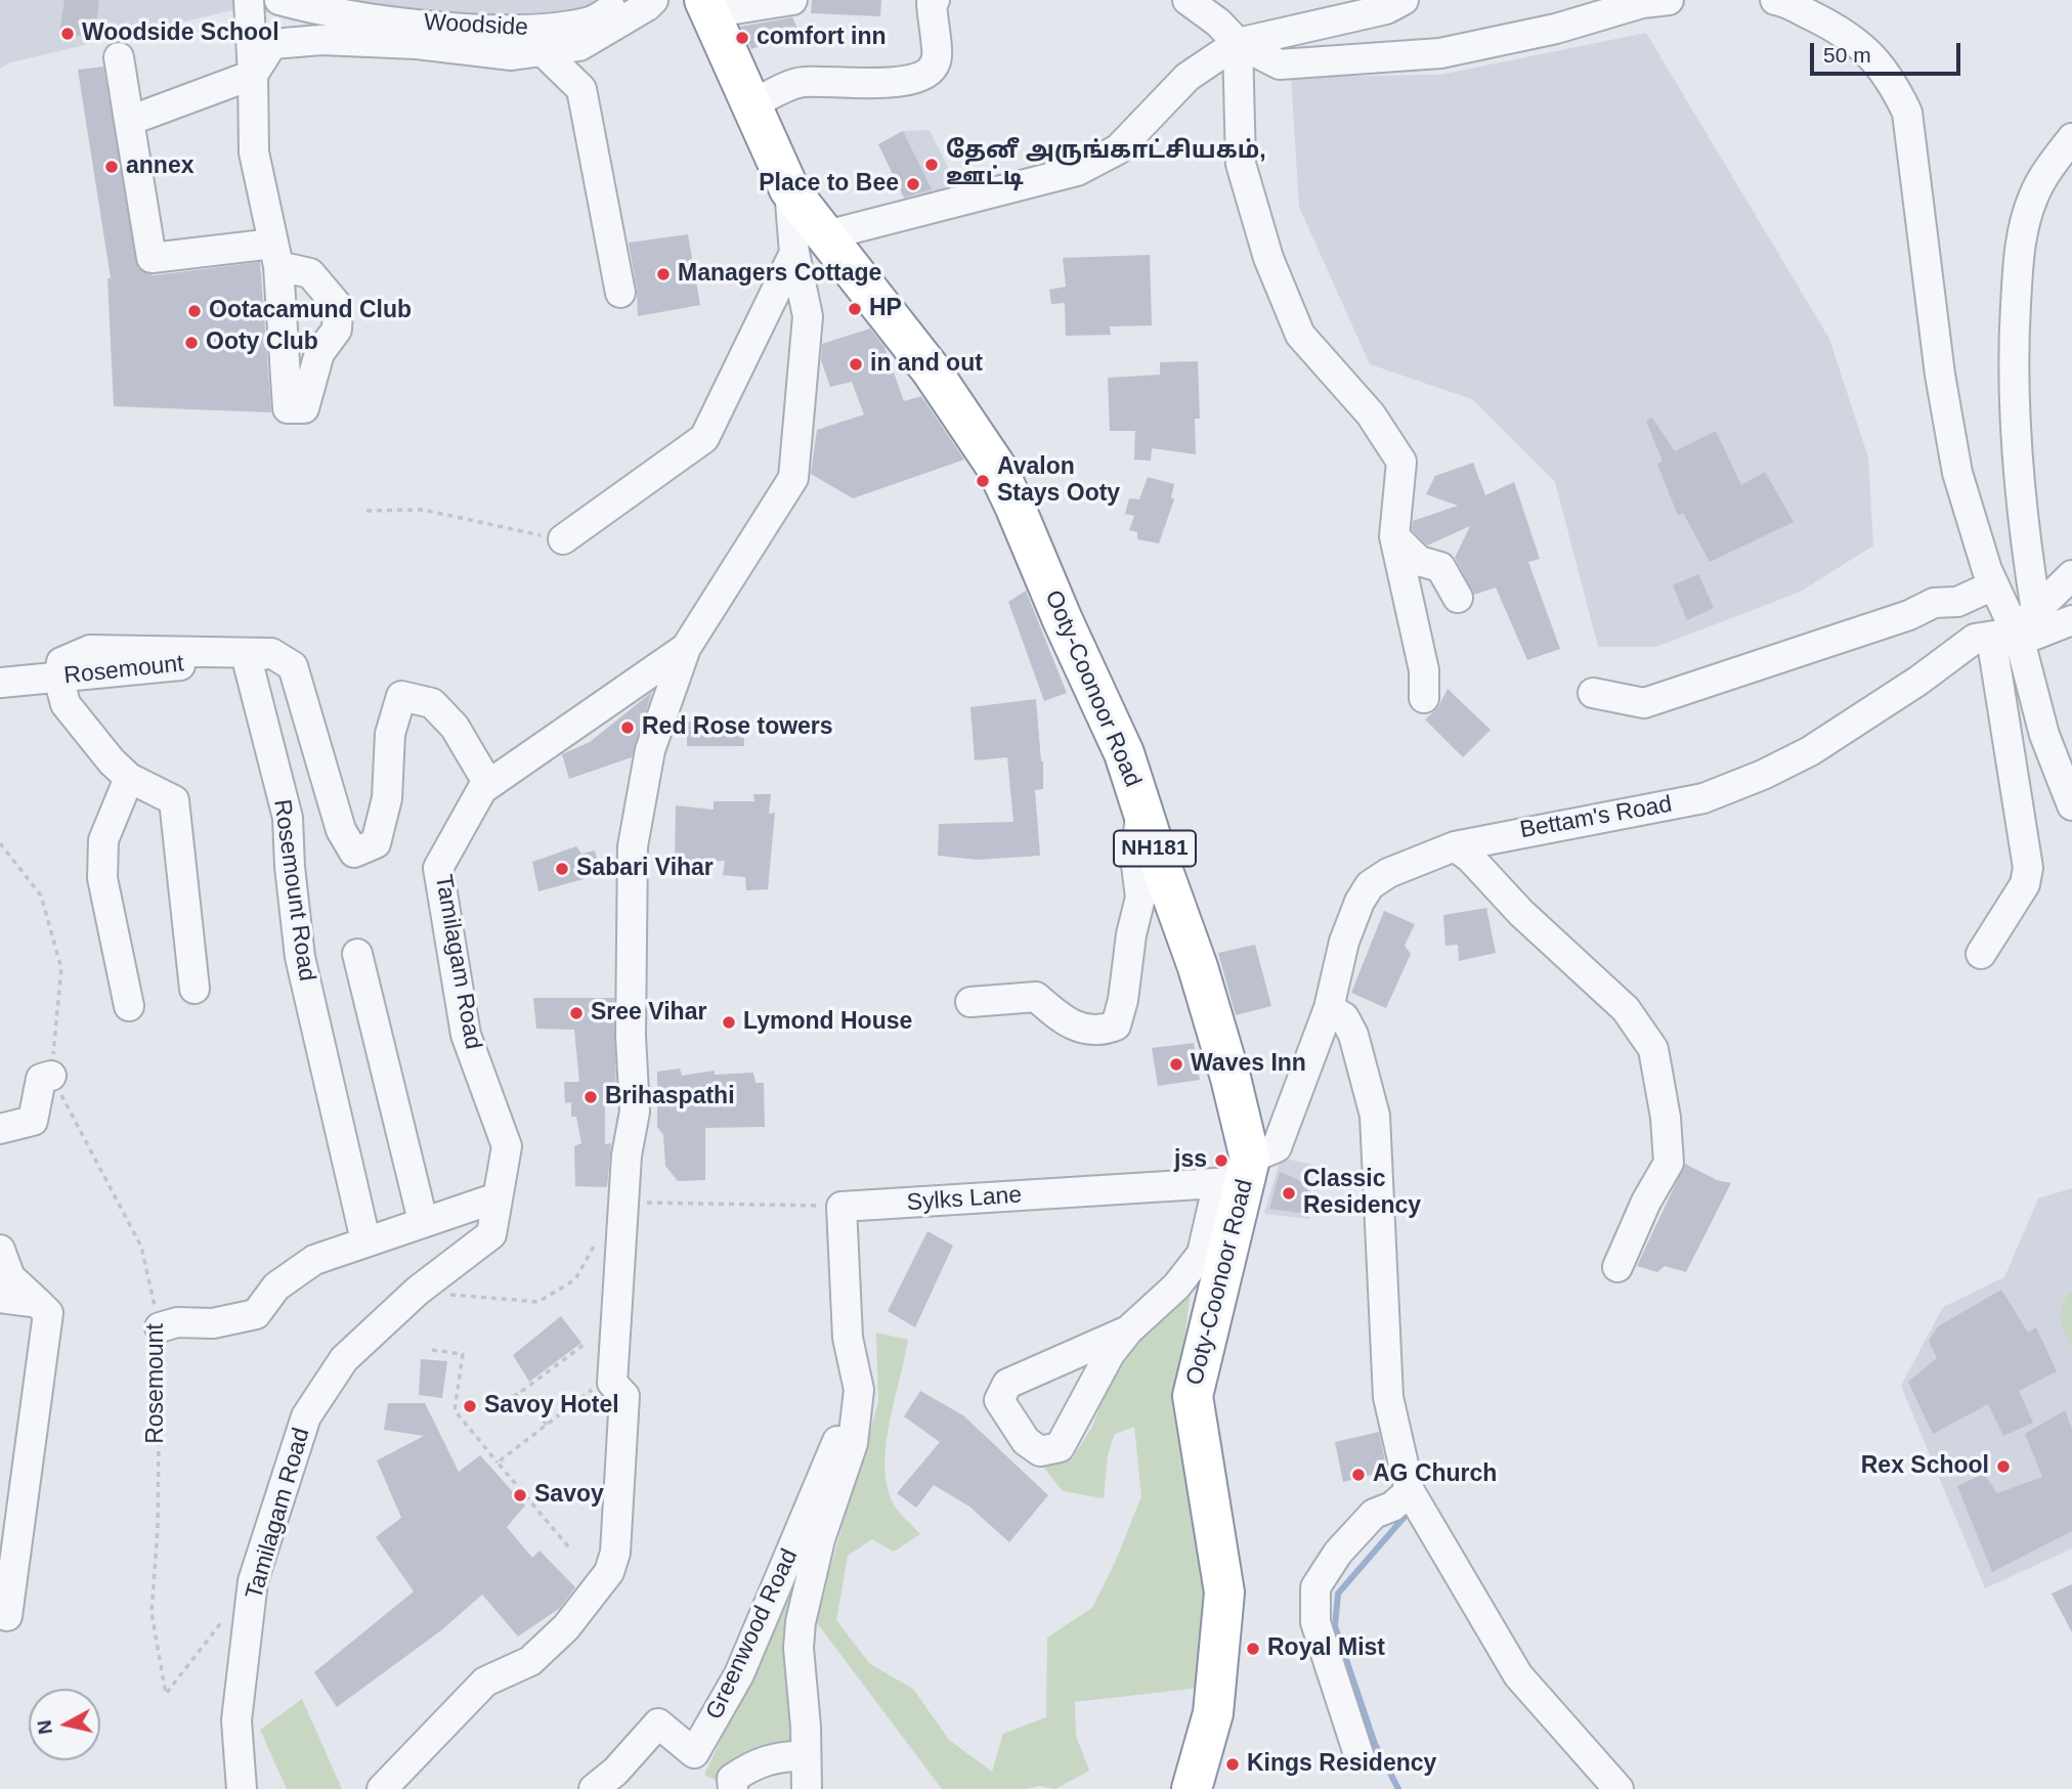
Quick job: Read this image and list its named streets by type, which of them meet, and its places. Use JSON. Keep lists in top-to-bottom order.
{
  "streets": {
    "highway": ["Ooty-Coonoor Road", "NH181"],
    "street": [
      "Woodside",
      "Rosemount",
      "Bettam's Road",
      "Rosemount Road",
      "Tamilagam Road",
      "Sylks Lane",
      "Greenwood Road"
    ]
  },
  "crossings": [
    ["Ooty-Coonoor Road", "Bettam's Road"],
    ["Ooty-Coonoor Road", "Tamilagam Road"],
    ["Ooty-Coonoor Road", "Sylks Lane"],
    ["Bettam's Road", "Sylks Lane"],
    ["Sylks Lane", "Greenwood Road"]
  ],
  "places": [
    "Woodside School",
    "comfort inn",
    "தேனீ அருங்காட்சியகம், ஊட்டி",
    "annex",
    "Place to Bee",
    "Managers Cottage",
    "HP",
    "Ootacamund Club",
    "Ooty Club",
    "in and out",
    "Avalon Stays Ooty",
    "Red Rose towers",
    "Sabari Vihar",
    "Sree Vihar",
    "Lymond House",
    "Waves Inn",
    "Brihaspathi",
    "jss",
    "Classic Residency",
    "Savoy Hotel",
    "Rex School",
    "AG Church",
    "Savoy",
    "Royal Mist",
    "Kings Residency"
  ],
  "scale_bar": "50 m",
  "north": "left"
}
